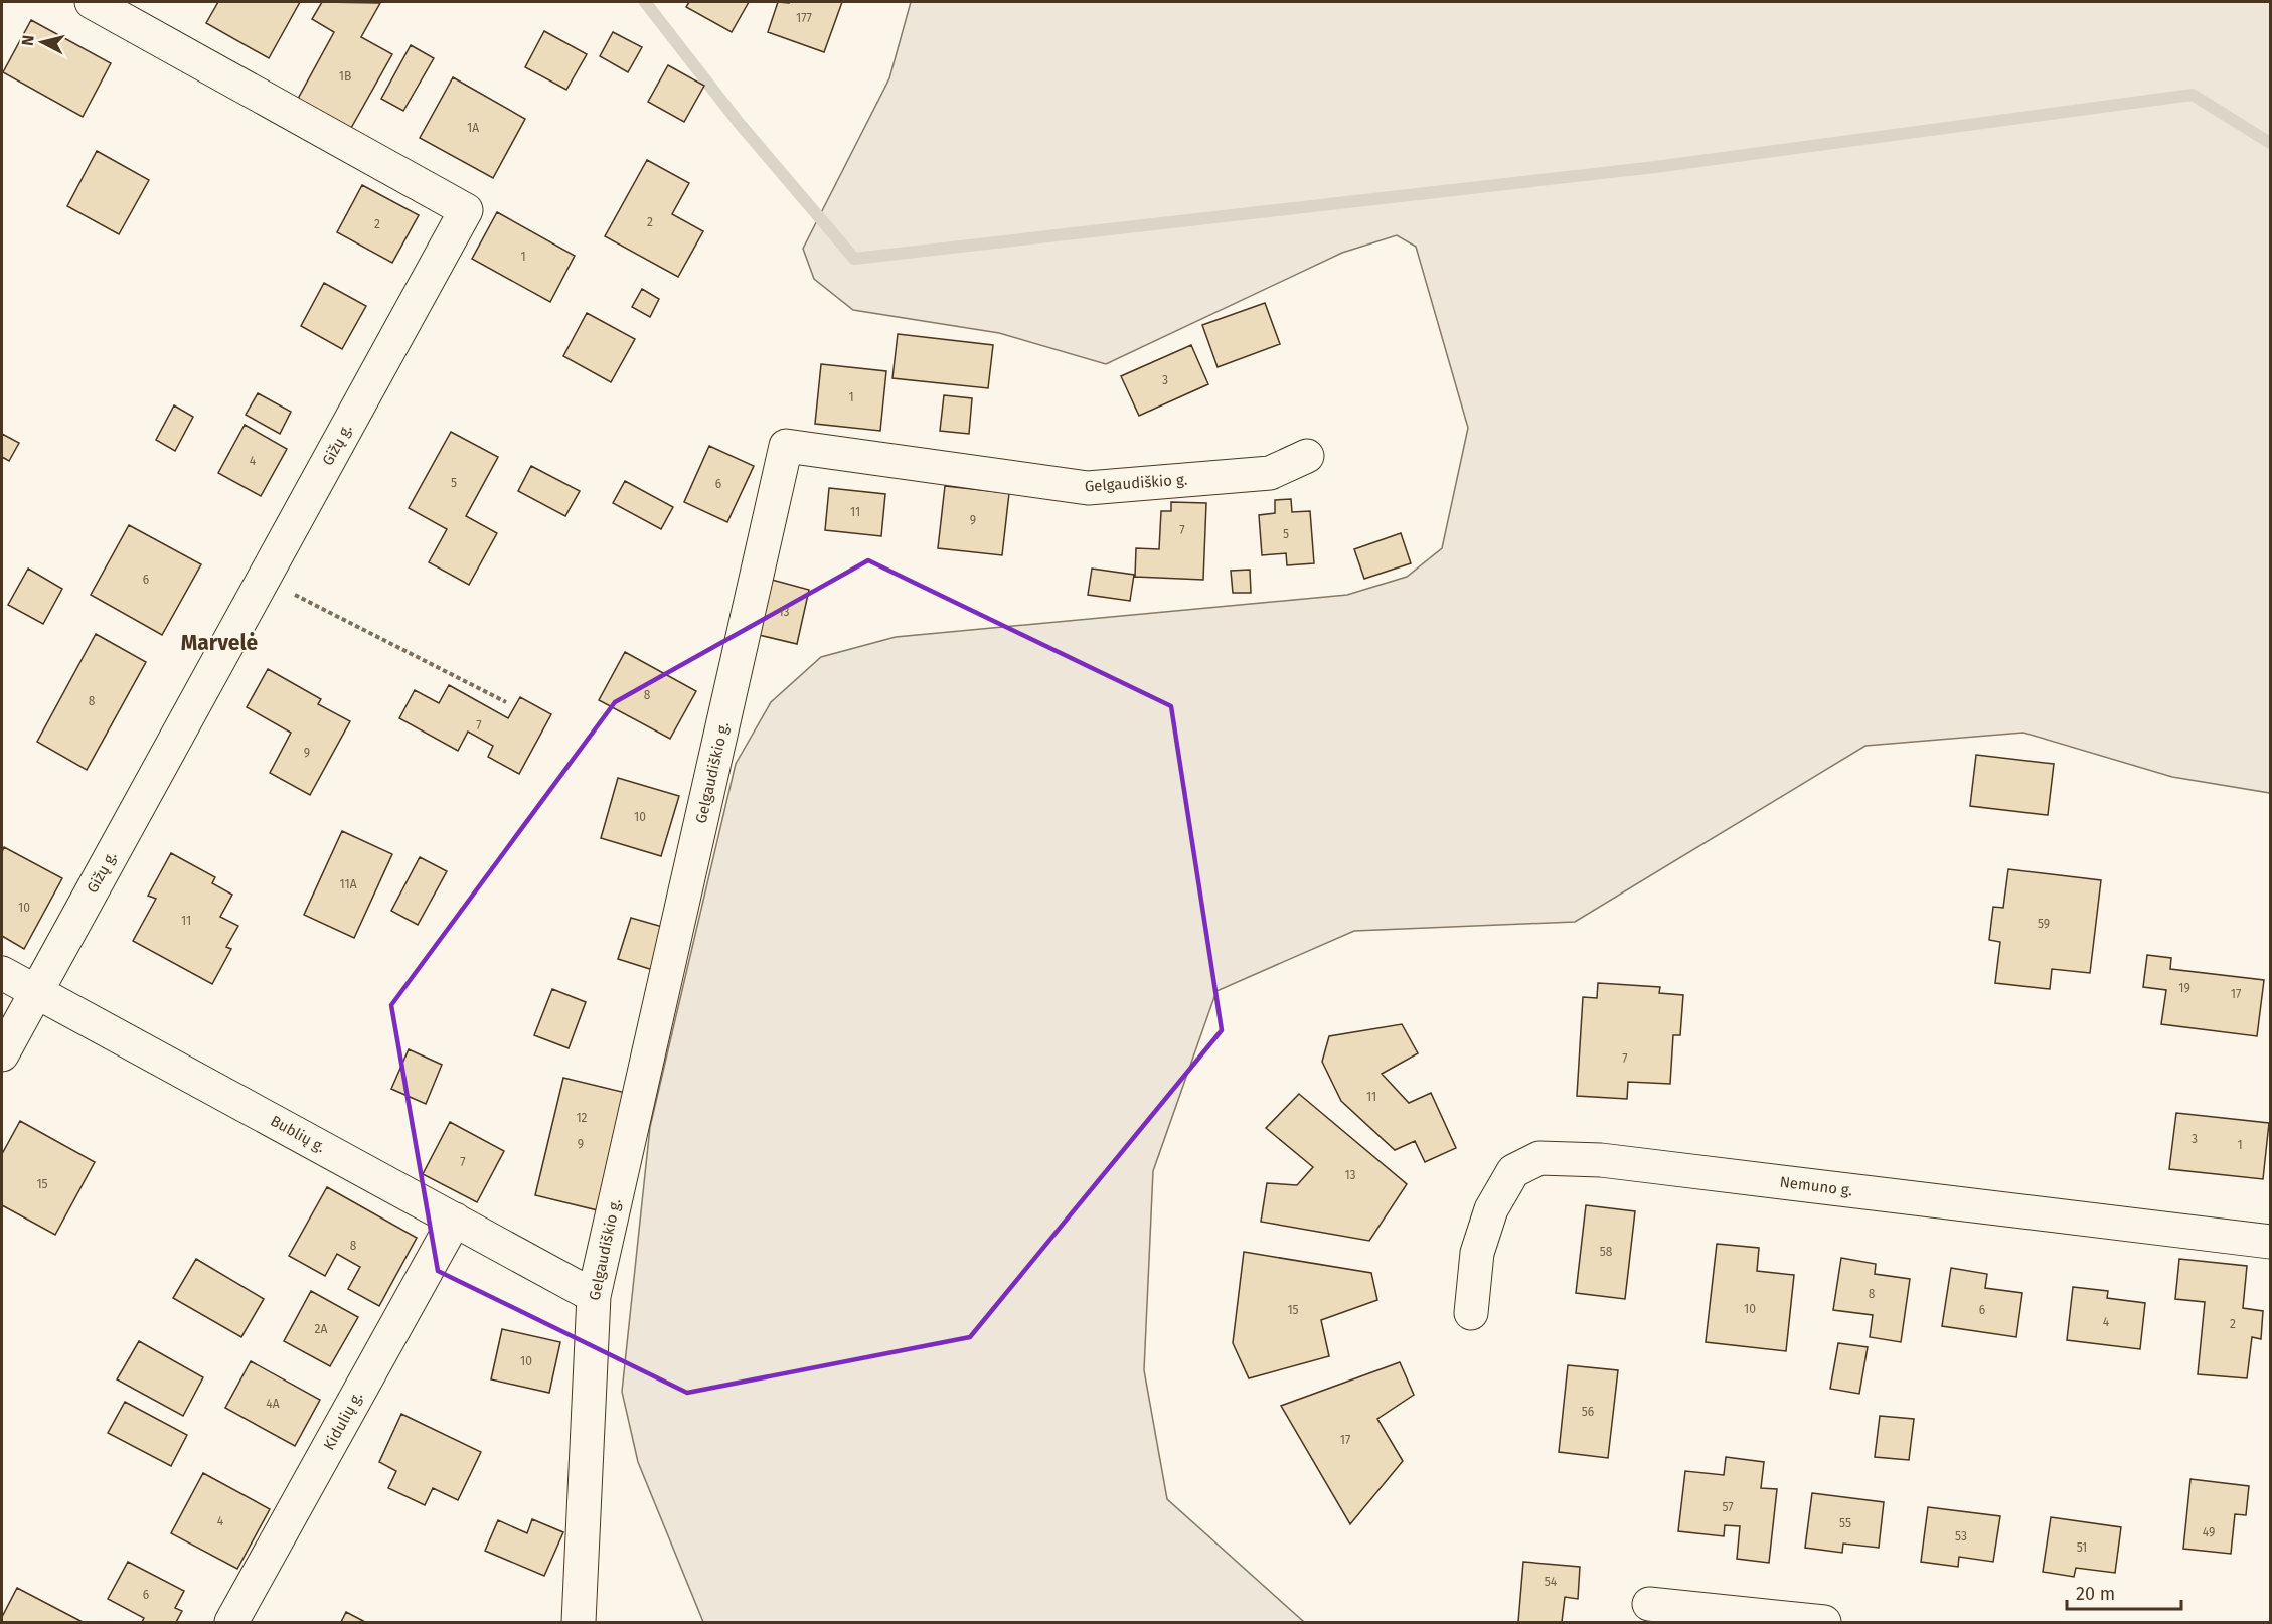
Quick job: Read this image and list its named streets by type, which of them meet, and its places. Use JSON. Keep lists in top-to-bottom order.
{
  "streets": {
    "street": [
      "Gižų g.",
      "Gelgaudiškio g.",
      "Bublių g.",
      "Nemuno g.",
      "Kidulių g."
    ]
  },
  "crossings": [
    ["Gižų g.", "Bublių g."],
    ["Gelgaudiškio g.", "Bublių g."],
    ["Bublių g.", "Kidulių g."]
  ],
  "districts": ["Marvelė"],
  "house_numbers": [
    "177",
    "1B",
    "1A",
    "2",
    "2",
    "1",
    "3",
    "1",
    "4",
    "5",
    "6",
    "11",
    "9",
    "7",
    "5",
    "6",
    "13",
    "8",
    "8",
    "7",
    "9",
    "10",
    "11A",
    "10",
    "11",
    "59",
    "19",
    "17",
    "7",
    "11",
    "12",
    "3",
    "9",
    "1",
    "7",
    "13",
    "15",
    "8",
    "58",
    "8",
    "10",
    "15",
    "6",
    "4",
    "2",
    "2A",
    "10",
    "4A",
    "56",
    "17",
    "57",
    "4",
    "55",
    "49",
    "53",
    "51",
    "54",
    "6"
  ],
  "scale_bar": "20 m",
  "north": "left"
}
